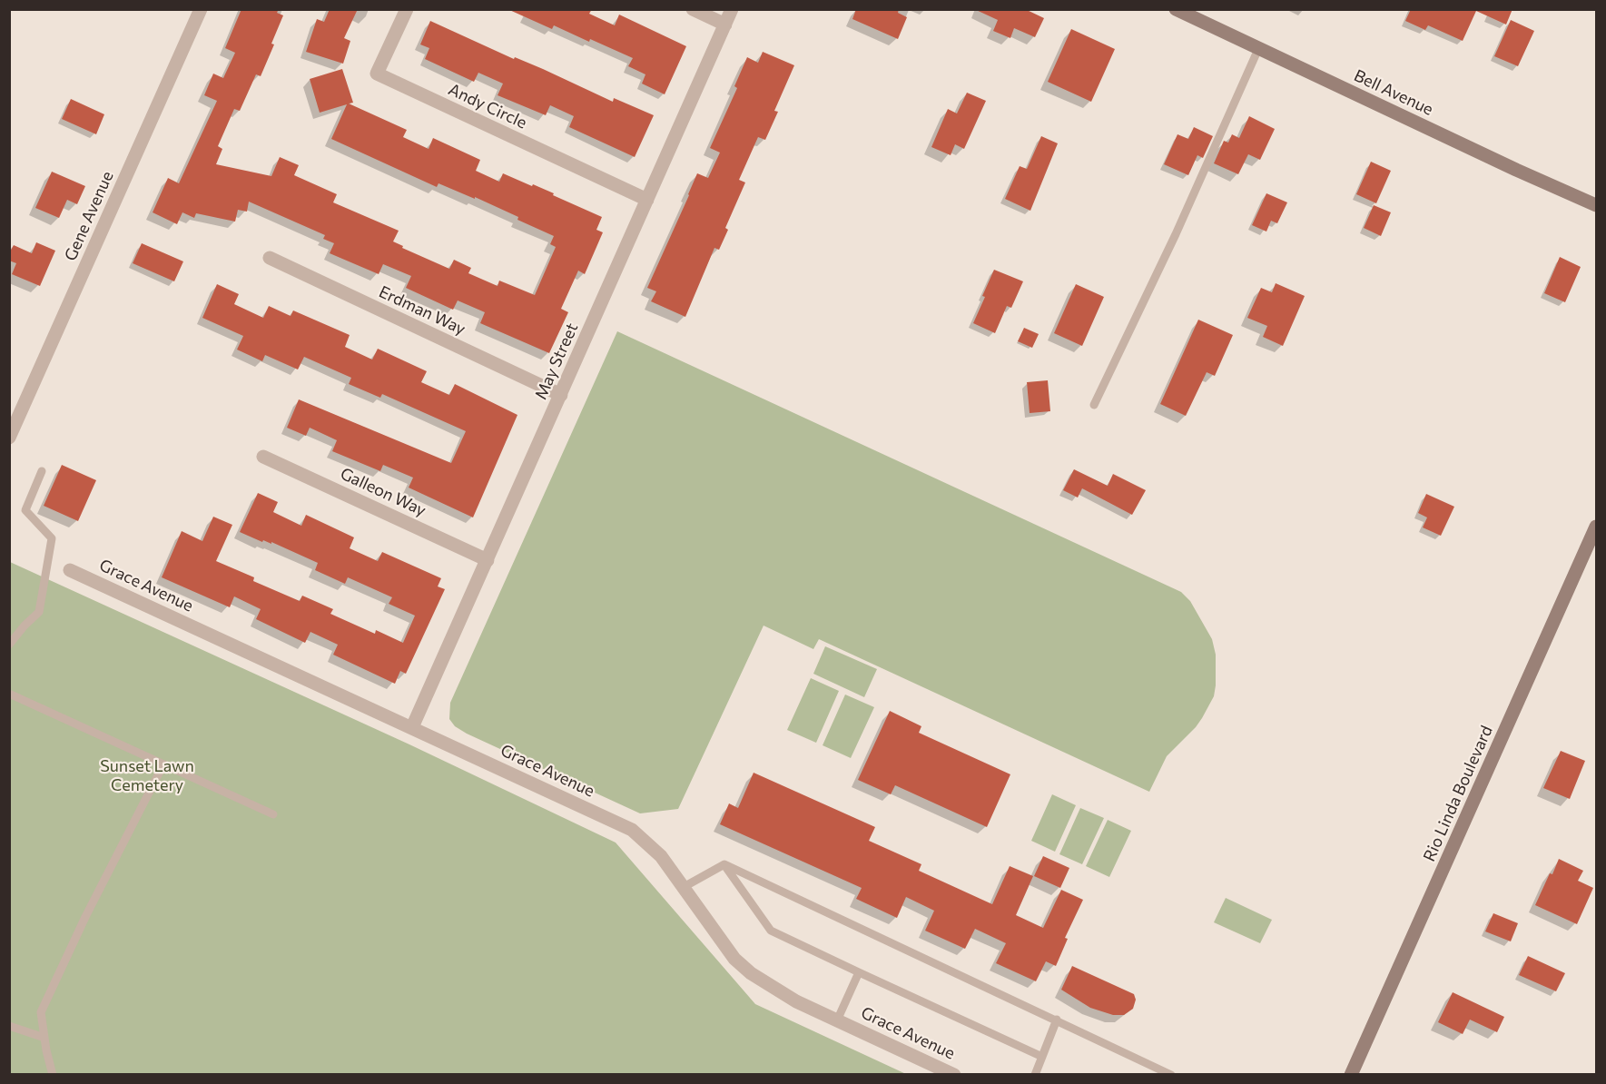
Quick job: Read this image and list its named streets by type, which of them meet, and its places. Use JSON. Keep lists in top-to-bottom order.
{
  "streets": {
    "main road": ["Bell Avenue", "Rio Linda Boulevard"],
    "street": [
      "Andy Circle",
      "Gene Avenue",
      "Erdman Way",
      "May Street",
      "Galleon Way",
      "Grace Avenue"
    ]
  },
  "crossings": [
    ["Andy Circle", "May Street"],
    ["Erdman Way", "May Street"],
    ["May Street", "Galleon Way"],
    ["May Street", "Grace Avenue"]
  ],
  "parks": ["Sunset Lawn Cemetery"]
}
